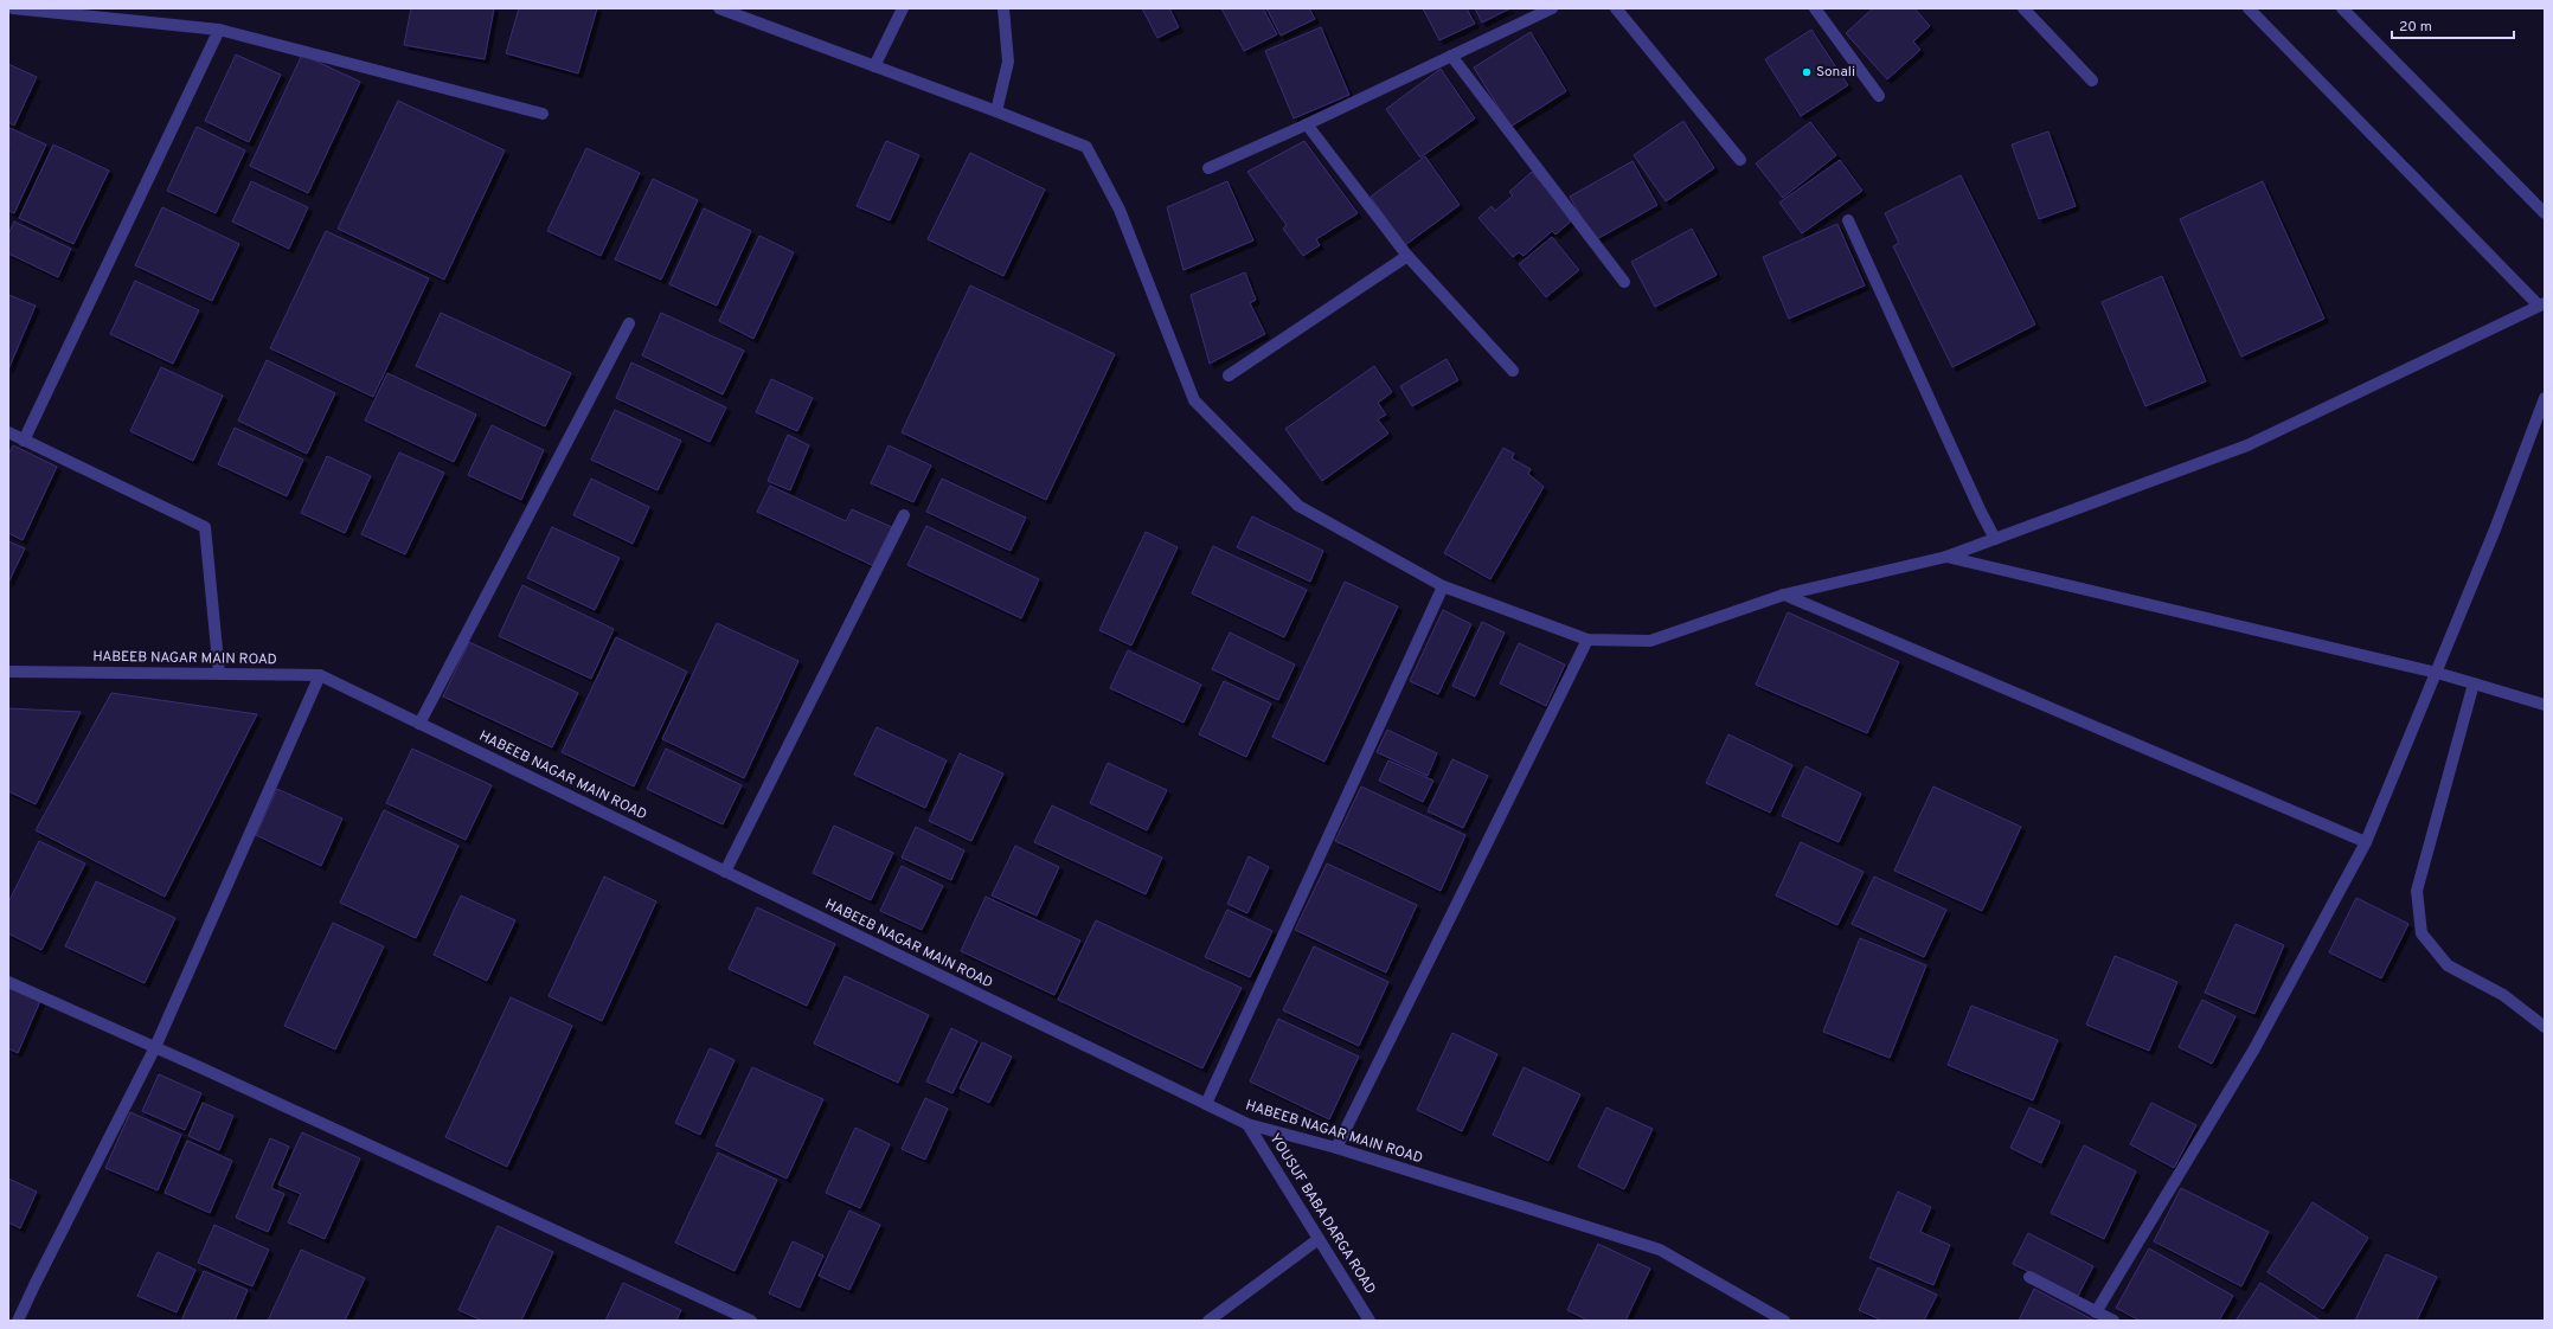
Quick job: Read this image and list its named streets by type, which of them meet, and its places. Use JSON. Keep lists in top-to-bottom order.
{
  "streets": {
    "street": ["HABEEB NAGAR MAIN ROAD", "YOUSUF BABA DARGA ROAD"]
  },
  "crossings": [
    ["HABEEB NAGAR MAIN ROAD", "YOUSUF BABA DARGA ROAD"]
  ],
  "places": ["Sonali"],
  "scale_bar": "20 m"
}
